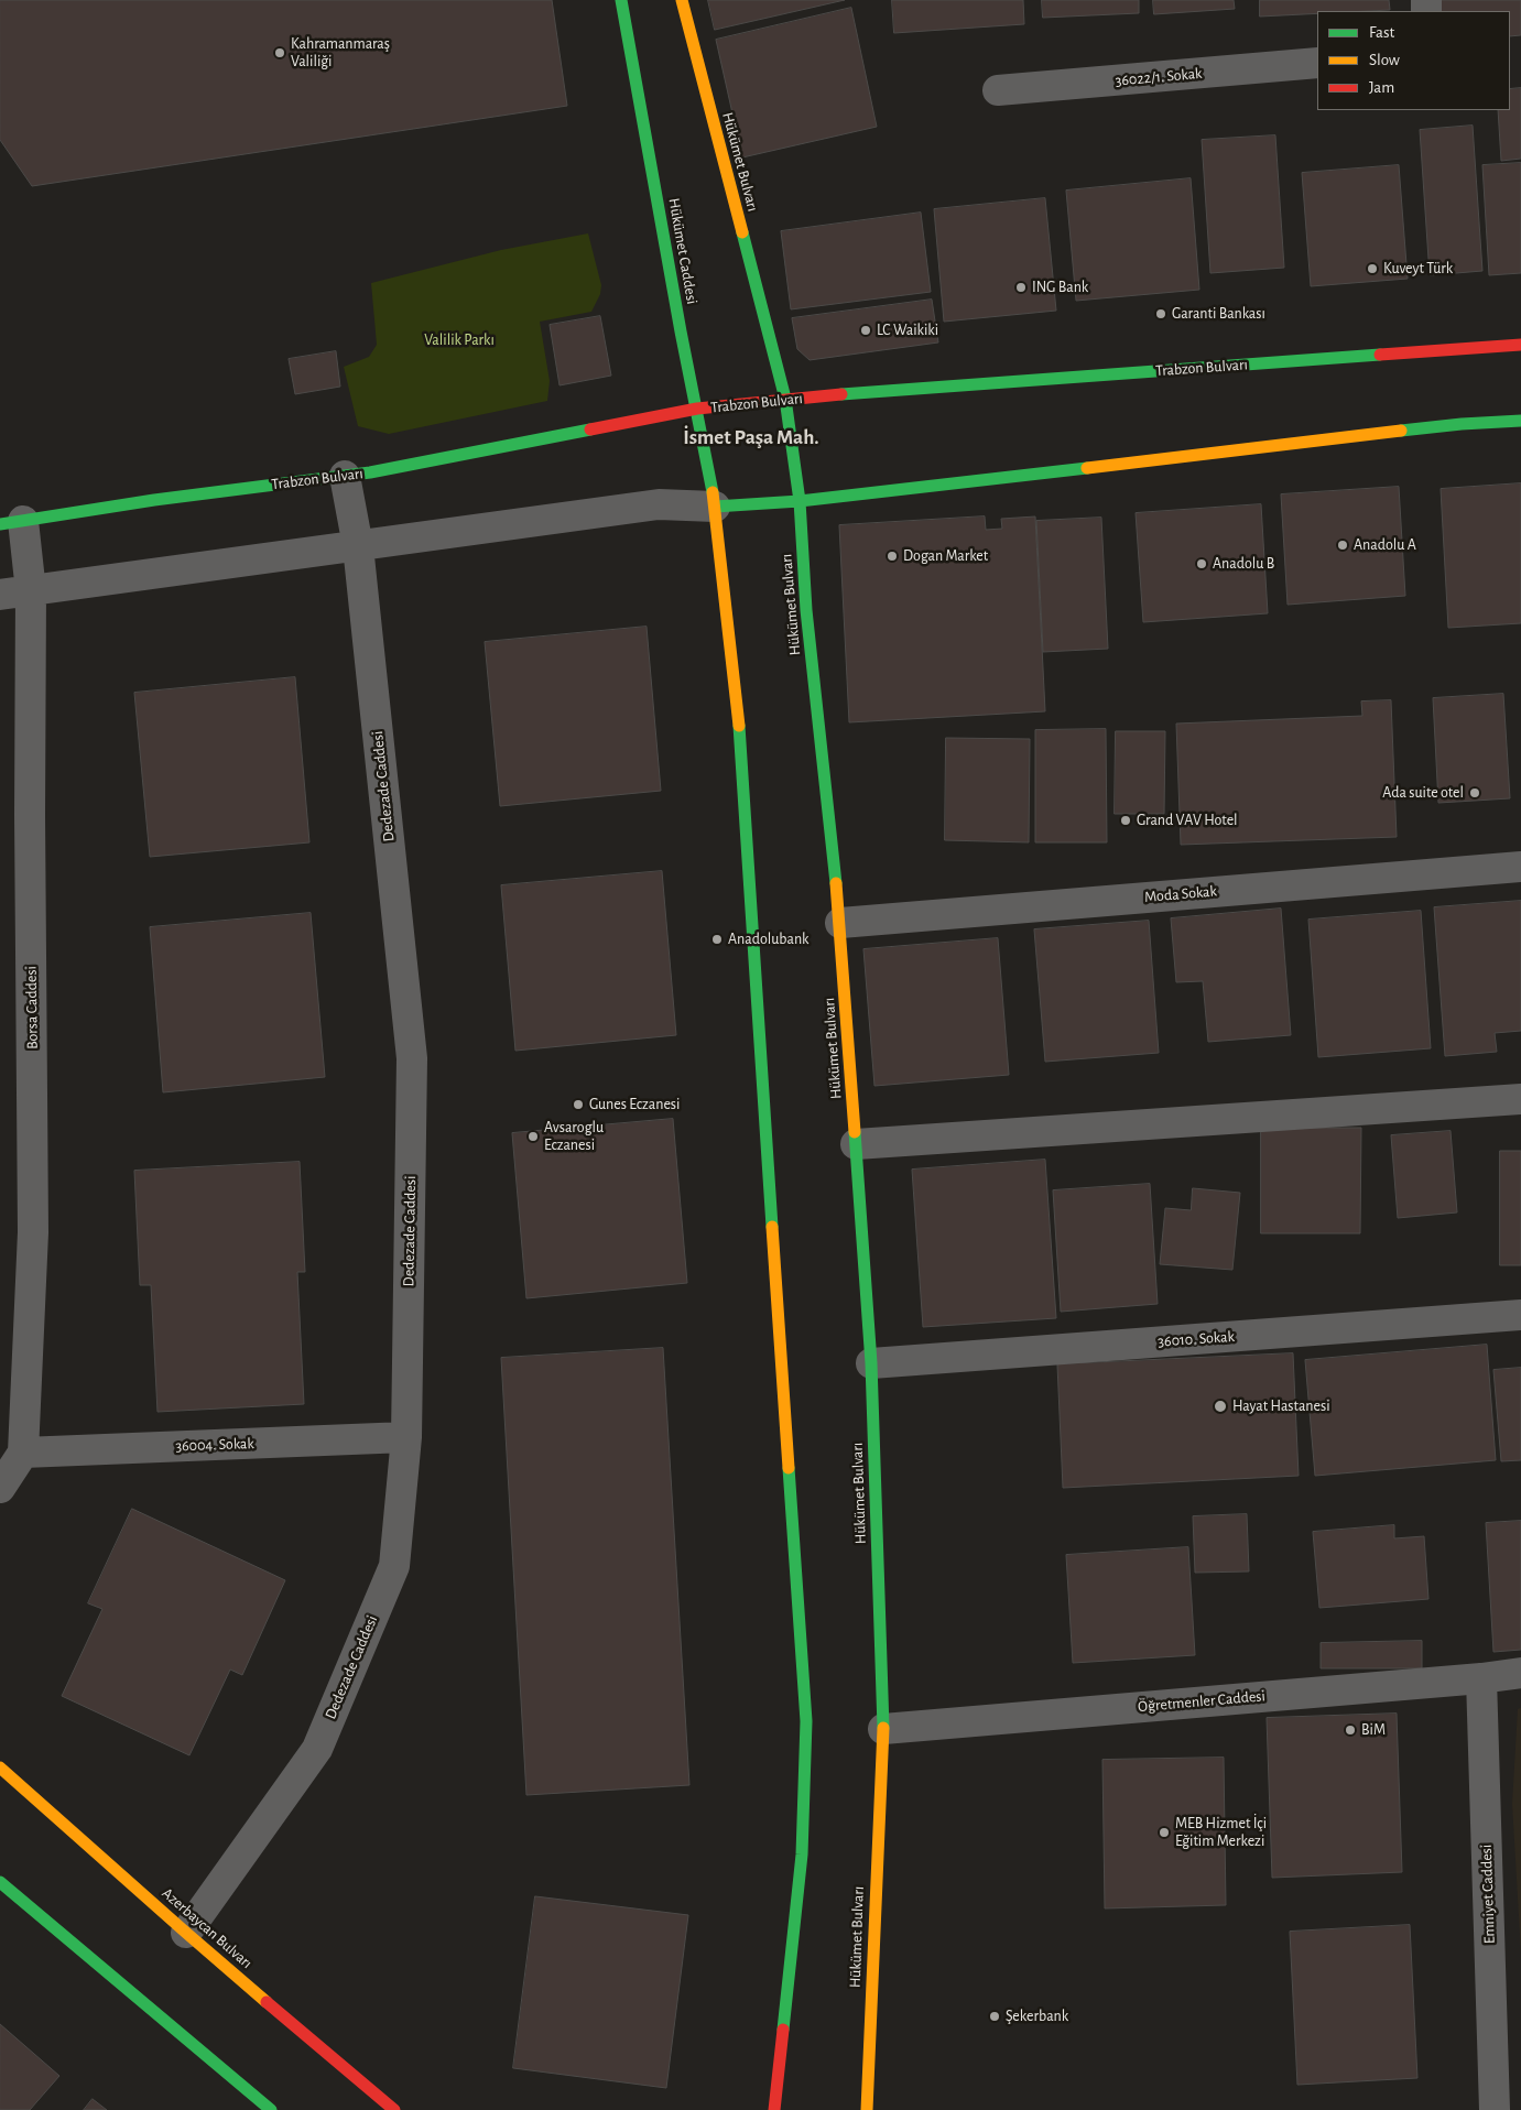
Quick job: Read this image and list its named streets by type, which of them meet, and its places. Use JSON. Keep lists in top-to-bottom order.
{
  "streets": {
    "main road": [
      "Hükümet Bulvarı",
      "Hükümet Caddesi",
      "Trabzon Bulvarı",
      "Azerbaycan Bulvarı"
    ],
    "street": [
      "36022/1. Sokak",
      "Dedezade Caddesi",
      "Moda Sokak",
      "Borsa Caddesi",
      "36010. Sokak",
      "36004. Sokak",
      "Öğretmenler Caddesi",
      "Emniyet Caddesi"
    ]
  },
  "crossings": [
    ["Hükümet Bulvarı", "Trabzon Bulvarı"],
    ["Hükümet Bulvarı", "Moda Sokak"],
    ["Hükümet Bulvarı", "36010. Sokak"],
    ["Hükümet Bulvarı", "Öğretmenler Caddesi"],
    ["Hükümet Caddesi", "Trabzon Bulvarı"],
    ["Trabzon Bulvarı", "Dedezade Caddesi"],
    ["Trabzon Bulvarı", "Borsa Caddesi"],
    ["Dedezade Caddesi", "36004. Sokak"],
    ["Dedezade Caddesi", "Azerbaycan Bulvarı"],
    ["Borsa Caddesi", "36004. Sokak"],
    ["Öğretmenler Caddesi", "Emniyet Caddesi"]
  ],
  "districts": ["İsmet Paşa Mah."],
  "parks": ["Valilik Parkı"],
  "places": [
    "Kahramanmaraş Valiliği",
    "Kuveyt Türk",
    "ING Bank",
    "Garanti Bankası",
    "LC Waikiki",
    "Anadolu A",
    "Dogan Market",
    "Anadolu B",
    "Ada suite otel",
    "Grand VAV Hotel",
    "Anadolubank",
    "Gunes Eczanesi",
    "Avsaroglu Eczanesi",
    "Hayat Hastanesi",
    "BiM",
    "MEB Hizmet İçi Eğitim Merkezi",
    "Şekerbank"
  ],
  "legend": ["Fast", "Slow", "Jam"]
}
